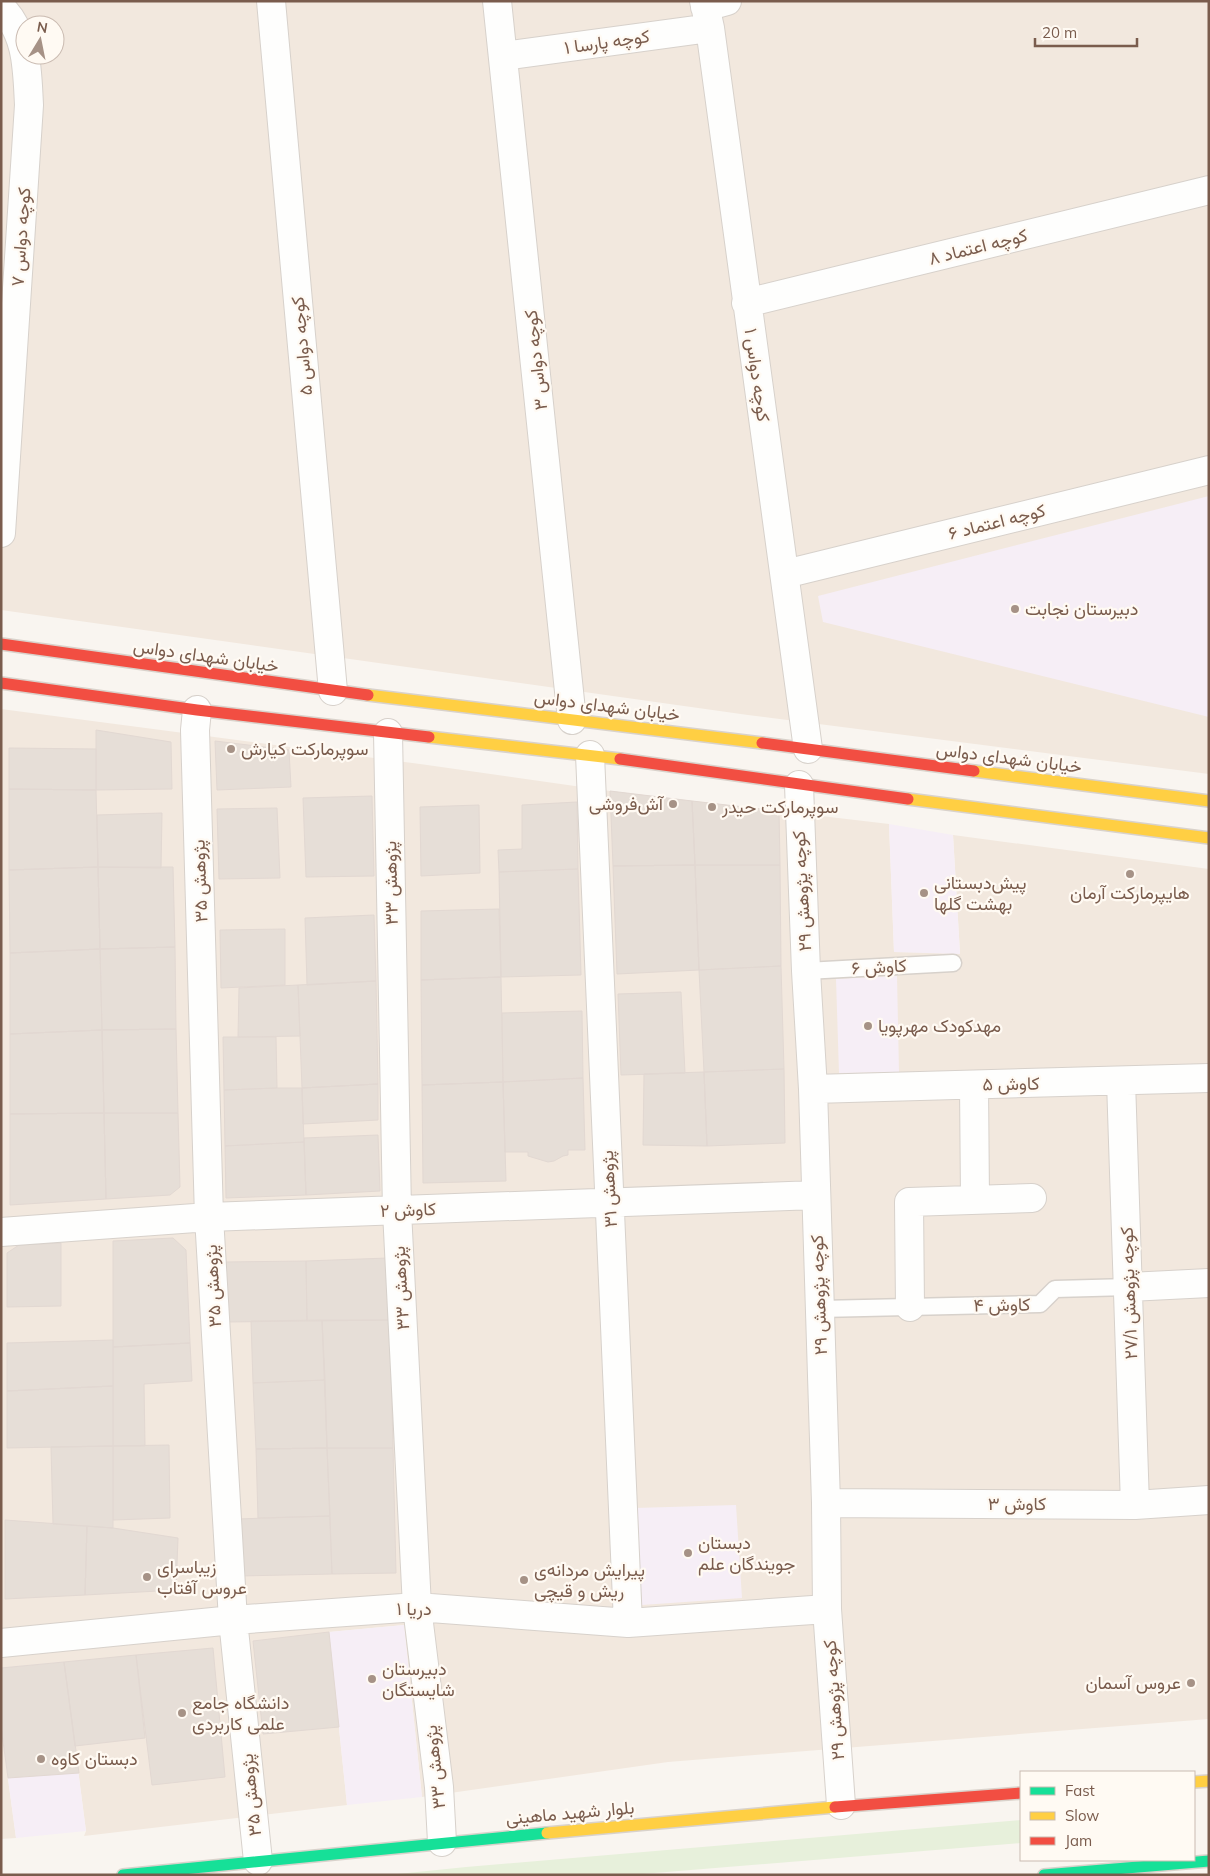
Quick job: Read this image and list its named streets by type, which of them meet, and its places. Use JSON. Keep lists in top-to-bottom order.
{
  "streets": {
    "street": [
      "کوچه پارسا ۱",
      "کوچه دواس ۷",
      "کوچه اعتماد ۸",
      "کوچه دواس ۵",
      "کوچه دواس ۳",
      "کوچه دواس ۱",
      "کوچه اعتماد ۶",
      "خیابان شهدای دواس",
      "پژوهش ۳۵",
      "پژوهش ۳۳",
      "کوچه پژوهش ۲۹",
      "کاوش ۵",
      "پژوهش ۳۱",
      "کاوش ۲",
      "کوچه پژوهش ۲۷/۱",
      "کاوش ۴",
      "کاوش ۳",
      "دریا ۱",
      "بلوار شهید ماهینی"
    ],
    "lane": ["کاوش ۶"]
  },
  "crossings": [
    ["کوچه پارسا ۱", "کوچه دواس ۳"],
    ["کوچه پارسا ۱", "کوچه دواس ۱"],
    ["کوچه اعتماد ۸", "کوچه دواس ۱"],
    ["کوچه دواس ۵", "خیابان شهدای دواس"],
    ["کوچه دواس ۳", "خیابان شهدای دواس"],
    ["کوچه دواس ۱", "کوچه اعتماد ۶"],
    ["کوچه دواس ۱", "خیابان شهدای دواس"],
    ["پژوهش ۳۵", "کاوش ۲"],
    ["پژوهش ۳۵", "دریا ۱"],
    ["پژوهش ۳۵", "بلوار شهید ماهینی"],
    ["پژوهش ۳۳", "کاوش ۲"],
    ["پژوهش ۳۳", "دریا ۱"],
    ["پژوهش ۳۳", "بلوار شهید ماهینی"],
    ["کوچه پژوهش ۲۹", "کاوش ۶"],
    ["کوچه پژوهش ۲۹", "کاوش ۵"],
    ["کوچه پژوهش ۲۹", "کاوش ۲"],
    ["کوچه پژوهش ۲۹", "کاوش ۴"],
    ["کوچه پژوهش ۲۹", "کاوش ۳"],
    ["کوچه پژوهش ۲۹", "دریا ۱"],
    ["کوچه پژوهش ۲۹", "بلوار شهید ماهینی"],
    ["کاوش ۵", "کوچه پژوهش ۲۷/۱"],
    ["پژوهش ۳۱", "کاوش ۲"],
    ["پژوهش ۳۱", "دریا ۱"],
    ["کوچه پژوهش ۲۷/۱", "کاوش ۴"],
    ["کوچه پژوهش ۲۷/۱", "کاوش ۳"]
  ],
  "places": [
    "دبیرستان نجابت",
    "سوپرمارکت کیارش",
    "آش‌فروشی",
    "سوپرمارکت حیدر",
    "هایپرمارکت آرمان",
    "پیش‌دبستانی بهشت گلها",
    "مهدکودک مهرپویا",
    "دبستان جویندگان علم",
    "زیباسرای عروس آفتاب",
    "پیرایش مردانه‌ی ریش و قیچی",
    "دبیرستان شایستگان",
    "عروس آسمان",
    "دانشگاه جامع علمی کاربردی",
    "دبستان کاوه"
  ],
  "legend": ["Fast", "Slow", "Jam"],
  "scale_bar": "20 m",
  "north": "top"
}
